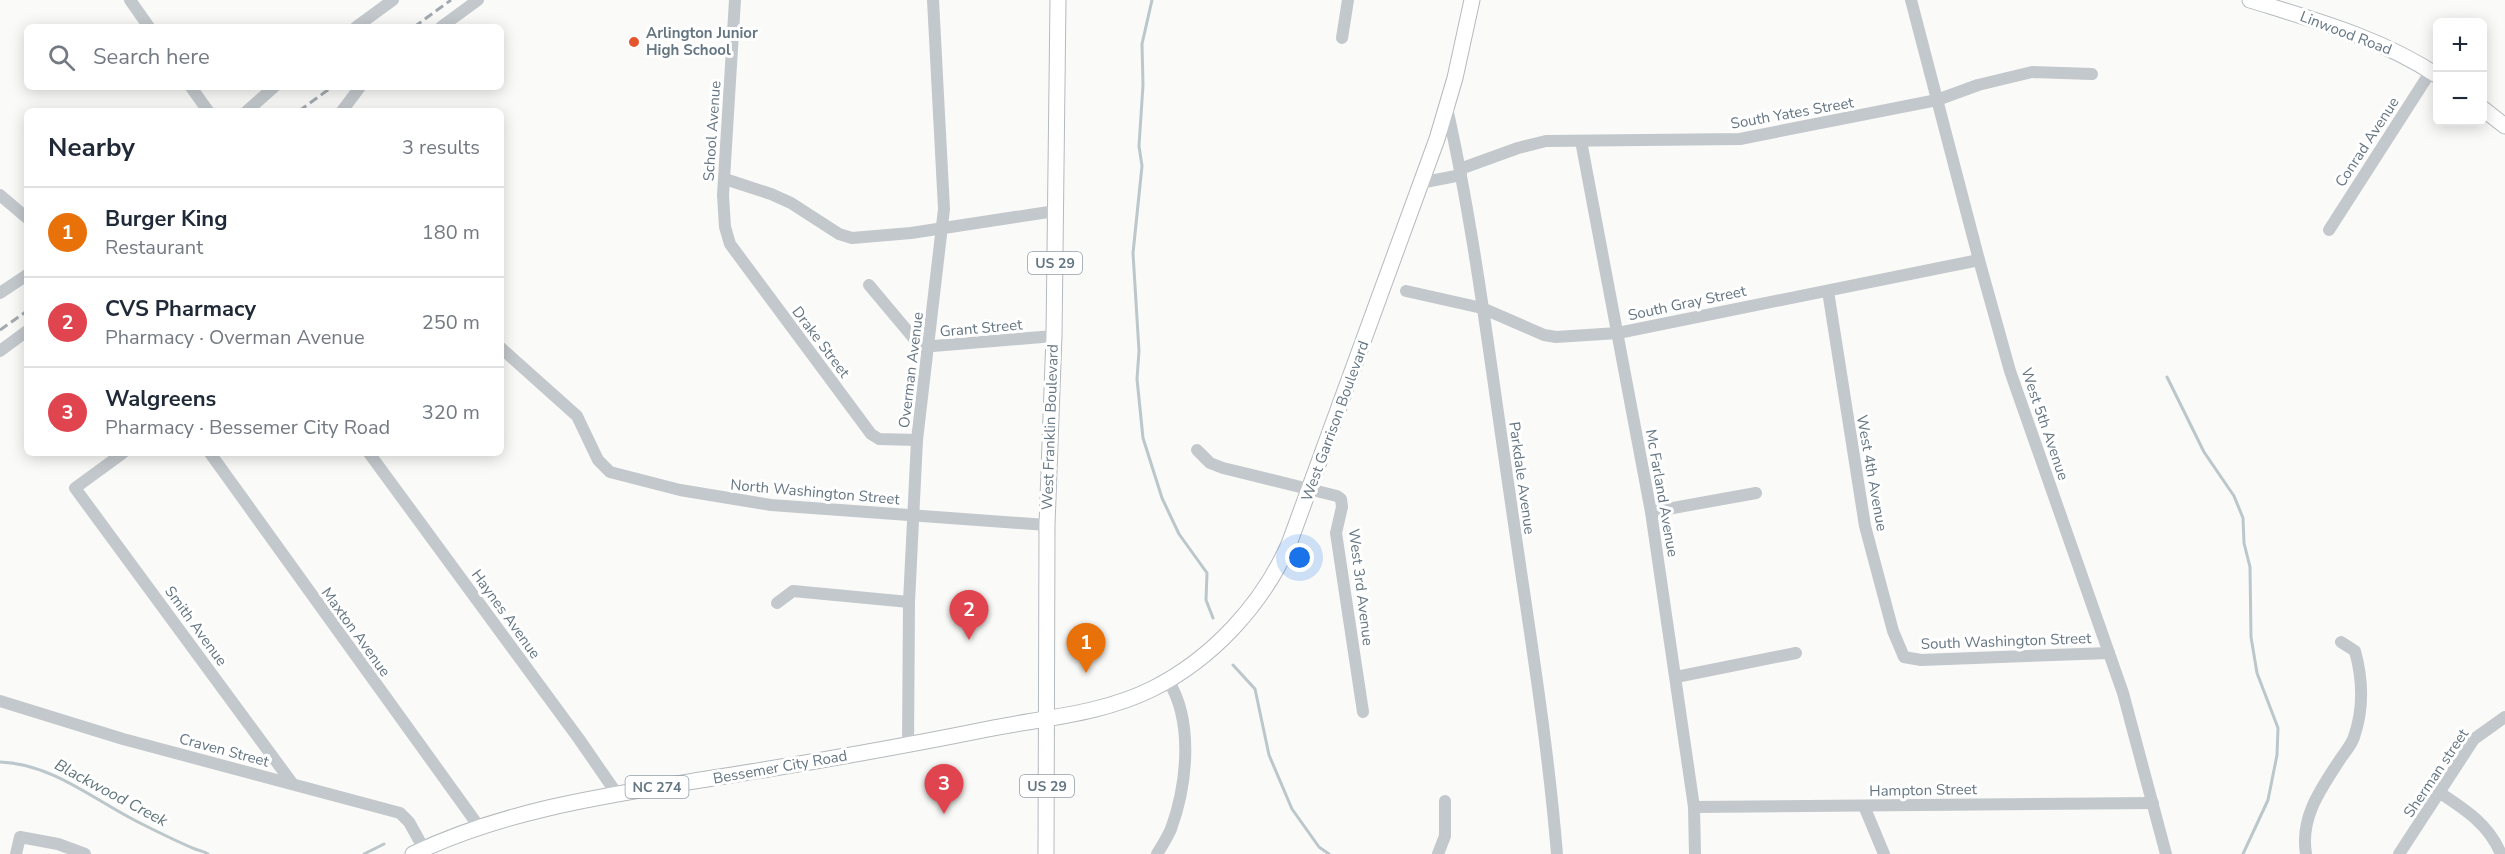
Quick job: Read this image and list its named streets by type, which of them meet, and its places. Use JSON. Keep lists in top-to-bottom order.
{
  "streets": {
    "main road": [
      "Linwood Road",
      "US 29",
      "West Garrison Boulevard",
      "West Franklin Boulevard",
      "Bessemer City Road",
      "NC 274"
    ],
    "street": [
      "South Yates Street",
      "School Avenue",
      "Conrad Avenue",
      "South Gray Street",
      "Grant Street",
      "Drake Street",
      "Overman Avenue",
      "West 5th Avenue",
      "West 4th Avenue",
      "Parkdale Avenue",
      "North Washington Street",
      "Mc Farland Avenue",
      "West 3rd Avenue",
      "Haynes Avenue",
      "Smith Avenue",
      "Maxton Avenue",
      "South Washington Street",
      "Craven Street",
      "Sherman street",
      "Hampton Street"
    ]
  },
  "crossings": [
    ["South Yates Street", "West Garrison Boulevard"],
    ["South Yates Street", "West 5th Avenue"],
    ["South Yates Street", "Parkdale Avenue"],
    ["South Yates Street", "Mc Farland Avenue"],
    ["School Avenue", "Drake Street"],
    ["South Gray Street", "West 5th Avenue"],
    ["South Gray Street", "West 4th Avenue"],
    ["South Gray Street", "Parkdale Avenue"],
    ["South Gray Street", "Mc Farland Avenue"],
    ["Grant Street", "Overman Avenue"],
    ["Grant Street", "West Franklin Boulevard"],
    ["Drake Street", "Overman Avenue"],
    ["Overman Avenue", "North Washington Street"],
    ["Overman Avenue", "Bessemer City Road"],
    ["West Garrison Boulevard", "West Franklin Boulevard"],
    ["West Garrison Boulevard", "Parkdale Avenue"],
    ["West Garrison Boulevard", "West 3rd Avenue"],
    ["West Garrison Boulevard", "Bessemer City Road"],
    ["West 5th Avenue", "South Washington Street"],
    ["West 5th Avenue", "Hampton Street"],
    ["West Franklin Boulevard", "Bessemer City Road"],
    ["West 4th Avenue", "South Washington Street"],
    ["Mc Farland Avenue", "Hampton Street"],
    ["Haynes Avenue", "Bessemer City Road"],
    ["Smith Avenue", "Craven Street"],
    ["Maxton Avenue", "Bessemer City Road"],
    ["Craven Street", "Bessemer City Road"]
  ],
  "water": ["Blackwood Creek"],
  "places": ["Arlington Junior High School"],
  "page": {
    "map_buttons": ["+", "−"],
    "search": "Search here",
    "heading": ["Nearby", "3 results"],
    "list": [
      {
        "mark": "1",
        "name": "Burger King",
        "note": "Restaurant",
        "value": "180 m"
      },
      {
        "mark": "2",
        "name": "CVS Pharmacy",
        "note": "Pharmacy · Overman Avenue",
        "value": "250 m"
      },
      {
        "mark": "3",
        "name": "Walgreens",
        "note": "Pharmacy · Bessemer City Road",
        "value": "320 m"
      }
    ],
    "pins": ["2", "1", "3"]
  }
}
